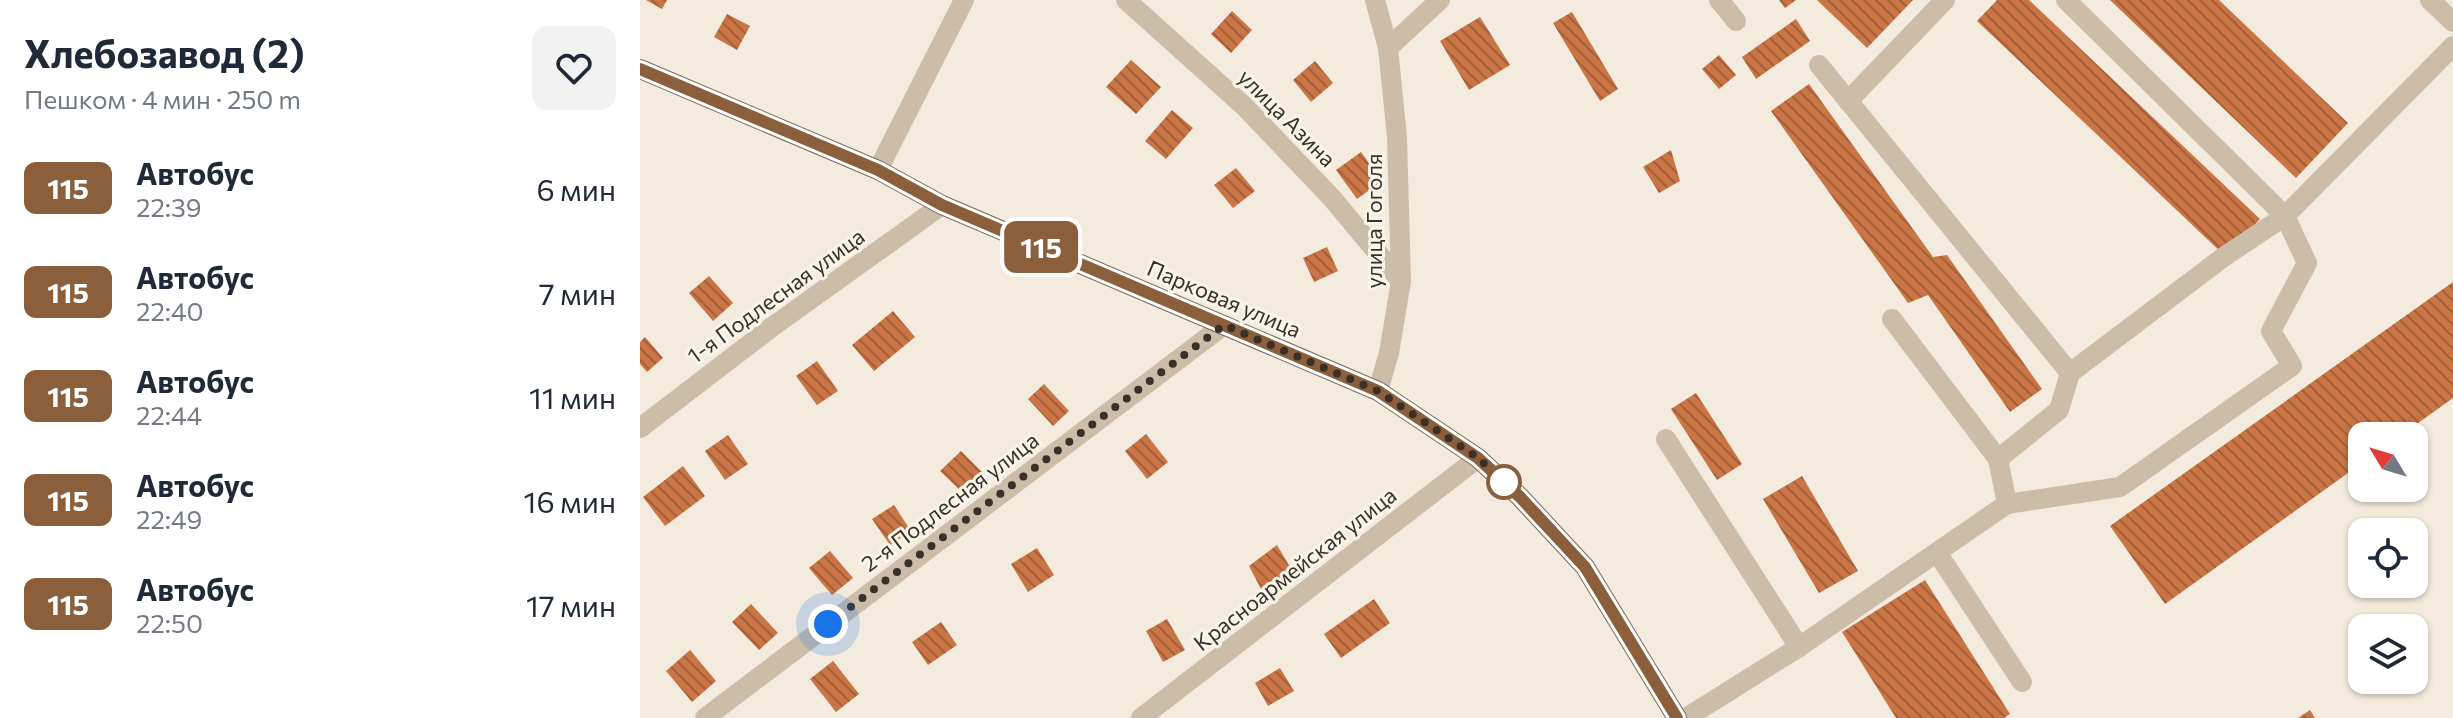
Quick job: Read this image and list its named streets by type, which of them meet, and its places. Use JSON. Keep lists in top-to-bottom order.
{
  "streets": {
    "main road": ["Парковая улица"],
    "street": [
      "улица Азина",
      "улица Гоголя",
      "1-я Подлесная улица",
      "2-я Подлесная улица",
      "Красноармейская улица"
    ]
  },
  "crossings": [
    ["улица Азина", "улица Гоголя"],
    ["улица Гоголя", "Парковая улица"],
    ["1-я Подлесная улица", "Парковая улица"],
    ["Парковая улица", "2-я Подлесная улица"],
    ["Парковая улица", "Красноармейская улица"]
  ],
  "lines": ["bus line 115"],
  "north": "top left",
  "page": {
    "heading": ["Хлебозавод (2)", "Пешком · 4 мин · 250 m"],
    "on_map": "115",
    "list": [
      {
        "mark": "115",
        "name": "Автобус",
        "note": "22:39",
        "value": "6 мин"
      },
      {
        "mark": "115",
        "name": "Автобус",
        "note": "22:40",
        "value": "7 мин"
      },
      {
        "mark": "115",
        "name": "Автобус",
        "note": "22:44",
        "value": "11 мин"
      },
      {
        "mark": "115",
        "name": "Автобус",
        "note": "22:49",
        "value": "16 мин"
      },
      {
        "mark": "115",
        "name": "Автобус",
        "note": "22:50",
        "value": "17 мин"
      }
    ]
  }
}
